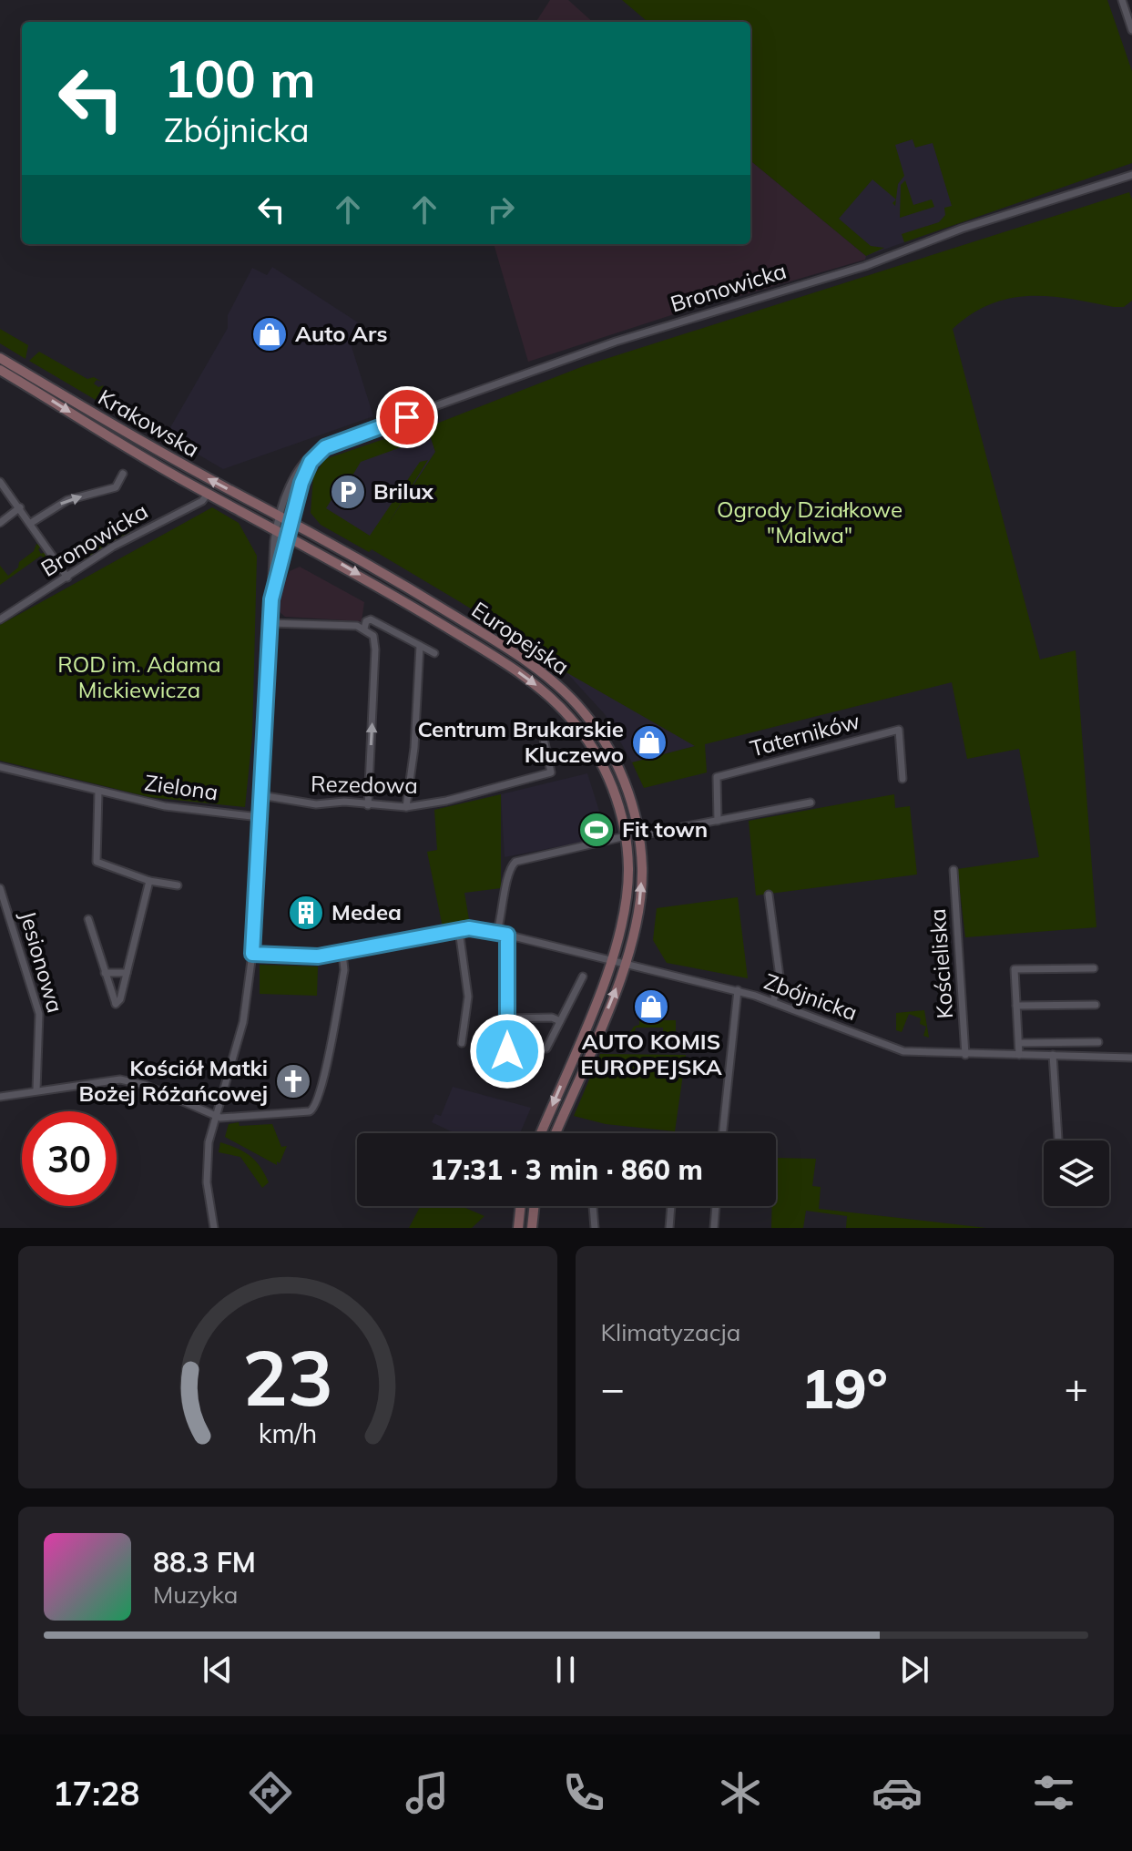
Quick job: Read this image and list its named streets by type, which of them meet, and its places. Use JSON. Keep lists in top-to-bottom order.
{
  "streets": {
    "main road": ["Krakowska", "Europejska"],
    "street": [
      "Bronowicka",
      "Taterników",
      "Rezedowa",
      "Zielona",
      "Jesionowa",
      "Kościeliska",
      "Zbójnicka"
    ]
  },
  "crossings": [
    ["Bronowicka", "Krakowska"],
    ["Bronowicka", "Europejska"],
    ["Krakowska", "Europejska"],
    ["Europejska", "Zbójnicka"],
    ["Kościeliska", "Zbójnicka"]
  ],
  "parks": ["Ogrody Działkowe \"Malwa\"", "ROD im. Adama Mickiewicza"],
  "places": {
    "shop": ["Auto Ars", "Centrum Brukarskie Kluczewo", "AUTO KOMIS EUROPEJSKA"],
    "parking": ["Brilux"],
    "sports": ["Fit town"],
    "building": ["Medea"],
    "church": ["Kościół Matki Bożej Różańcowej"]
  },
  "page": {
    "turn": ["100 m", "Zbójnicka"],
    "limit": "30",
    "trip": "17:31 · 3 min · 860 m",
    "tile": "Klimatyzacja",
    "heat": ["−", "19°", "+"],
    "song": ["88.3 FM", "Muzyka"],
    "tabs": "17:28",
    "gauge": ["23", "km/h"]
  }
}
